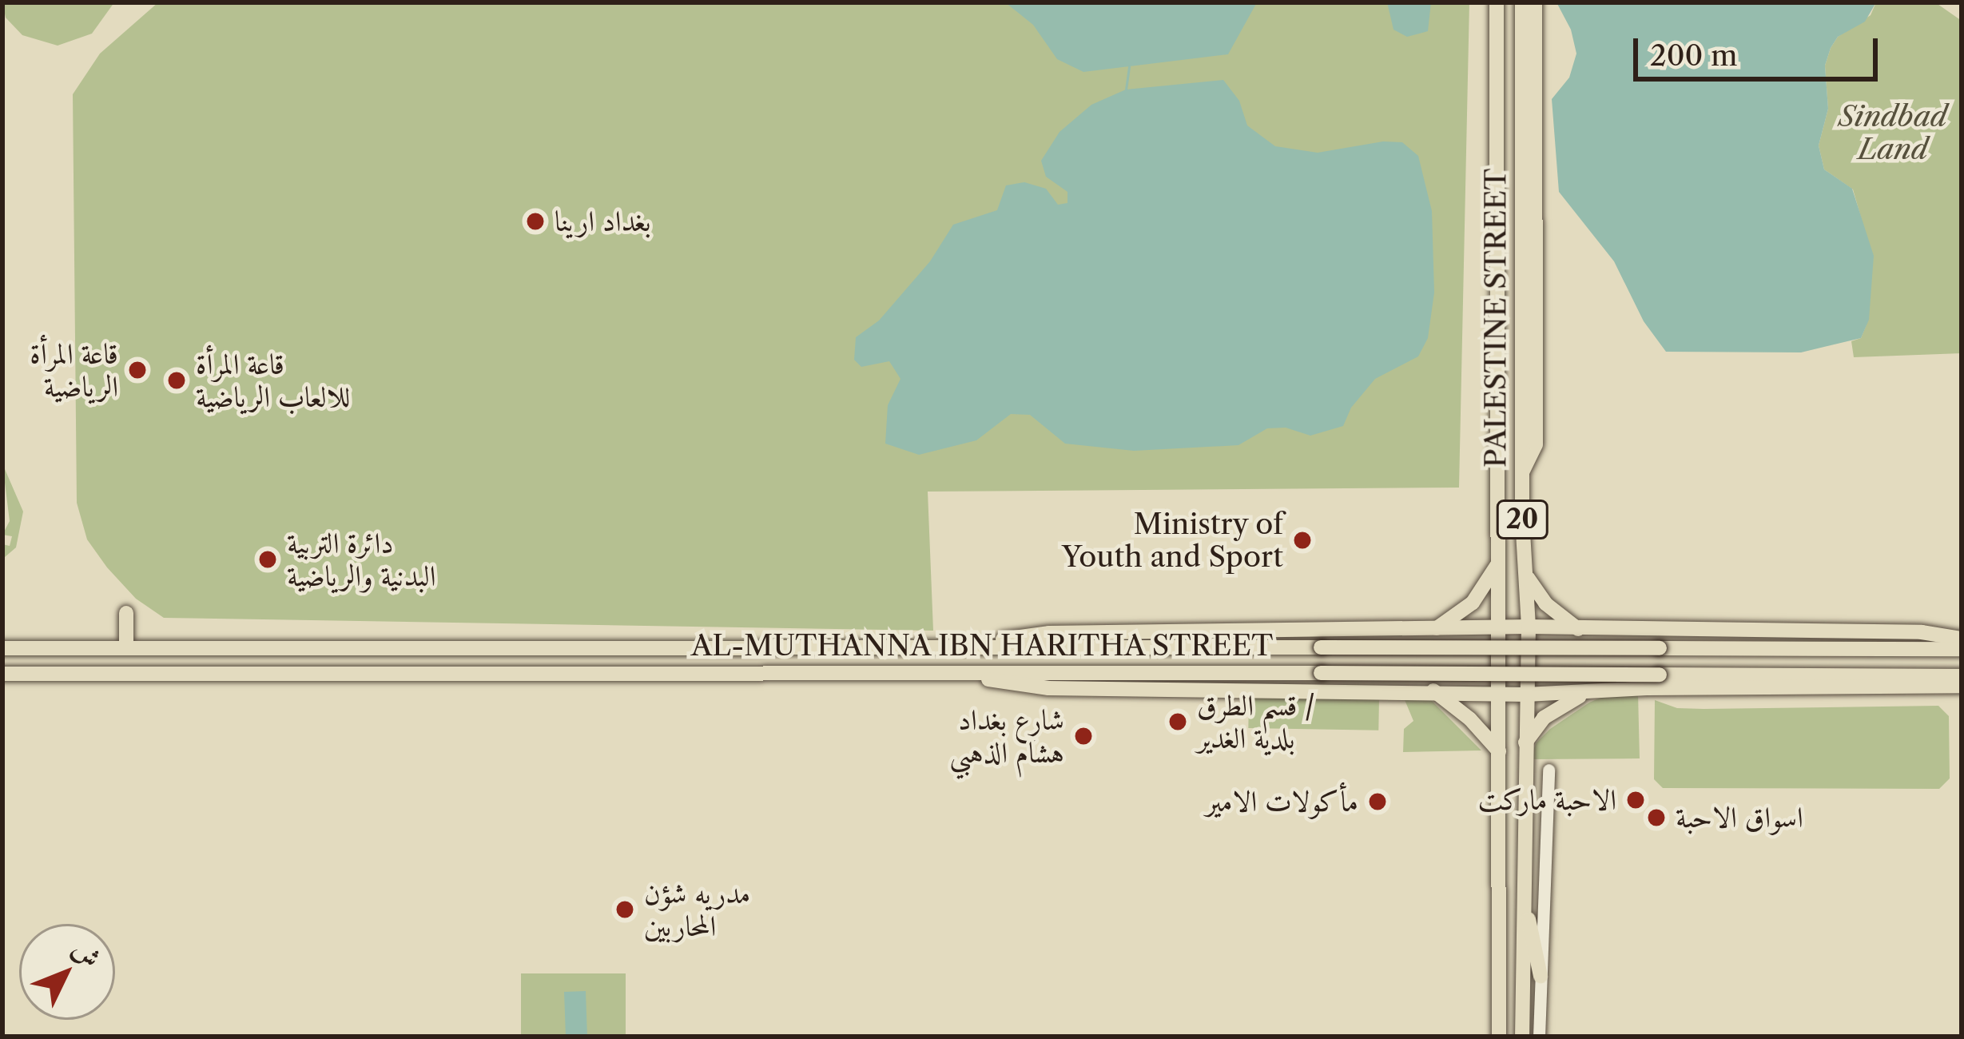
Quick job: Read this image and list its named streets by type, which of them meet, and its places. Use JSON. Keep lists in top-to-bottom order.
{
  "streets": {
    "main road": ["PALESTINE STREET", "20", "AL-MUTHANNA IBN HARITHA STREET"]
  },
  "parks": ["Sindbad Land"],
  "places": [
    "بغداد ارينا",
    "قاعة المرأة الرياضية",
    "قاعة المرأة للالعاب الرياضية",
    "Ministry of Youth and Sport",
    "دائرة التربية البدنية والرياضية",
    "قسم الطرق / بلدية الغدير",
    "شارع بغداد هشام الذهبي",
    "الاحبة ماركت",
    "مأكولات الامير",
    "اسواق الاحبة",
    "مدريه شؤن المحاربين"
  ],
  "scale_bar": "200 m",
  "north": "top right"
}
